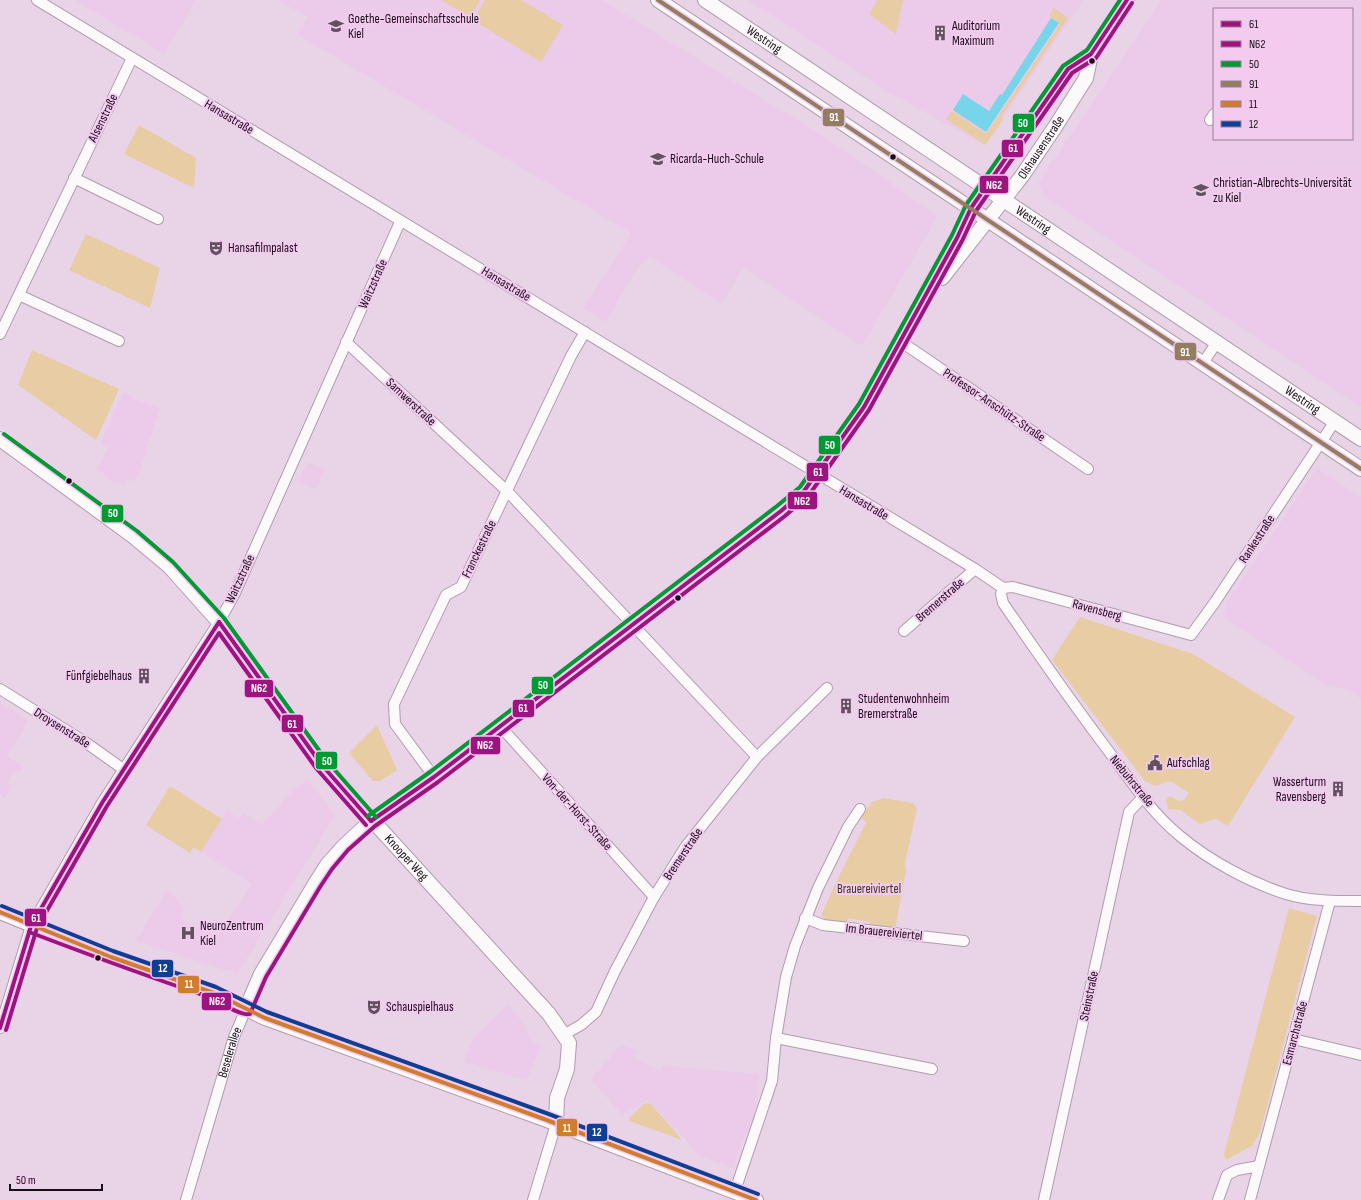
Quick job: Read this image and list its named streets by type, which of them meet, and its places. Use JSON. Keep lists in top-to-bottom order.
{
  "streets": {
    "main road": [
      "Westring",
      "Olshausenstraße",
      "Knooper Weg",
      "Beselerallee"
    ],
    "street": [
      "Hansastraße",
      "Alsenstraße",
      "Waitzstraße",
      "Samwerstraße",
      "Professor-Anschütz-Straße",
      "Rankestraße",
      "Franckestraße",
      "Bremerstraße",
      "Ravensberg",
      "Droysenstraße",
      "Niebuhrstraße",
      "Von-der-Horst-Straße",
      "Im Brauereiviertel",
      "Steinstraße",
      "Esmarchstraße"
    ]
  },
  "crossings": [
    ["Westring", "Olshausenstraße"],
    ["Westring", "Rankestraße"],
    ["Hansastraße", "Alsenstraße"],
    ["Hansastraße", "Olshausenstraße"],
    ["Hansastraße", "Waitzstraße"],
    ["Hansastraße", "Franckestraße"],
    ["Hansastraße", "Bremerstraße"],
    ["Olshausenstraße", "Samwerstraße"],
    ["Olshausenstraße", "Professor-Anschütz-Straße"],
    ["Olshausenstraße", "Franckestraße"],
    ["Olshausenstraße", "Von-der-Horst-Straße"],
    ["Olshausenstraße", "Knooper Weg"],
    ["Olshausenstraße", "Beselerallee"],
    ["Waitzstraße", "Samwerstraße"],
    ["Waitzstraße", "Droysenstraße"],
    ["Waitzstraße", "Knooper Weg"],
    ["Samwerstraße", "Franckestraße"],
    ["Samwerstraße", "Bremerstraße"],
    ["Rankestraße", "Ravensberg"],
    ["Bremerstraße", "Von-der-Horst-Straße"],
    ["Bremerstraße", "Knooper Weg"],
    ["Ravensberg", "Niebuhrstraße"],
    ["Niebuhrstraße", "Steinstraße"],
    ["Niebuhrstraße", "Esmarchstraße"],
    ["Knooper Weg", "Beselerallee"]
  ],
  "parks": ["Brauereiviertel"],
  "places": {
    "school or university": ["Goethe-Gemeinschaftsschule Kiel", "Ricarda-Huch-Schule", "Christian-Albrechts-Universität zu Kiel"],
    "building": [
      "Auditorium Maximum",
      "Fünfgiebelhaus",
      "Studentenwohnheim Bremerstraße",
      "Wasserturm Ravensberg"
    ],
    "theatre": ["Hansafilmpalast", "Schauspielhaus"],
    "public building": ["Aufschlag"],
    "hospital": ["NeuroZentrum Kiel"]
  },
  "lines": [
    "transit line 61",
    "transit line 50",
    "transit line 91",
    "transit line N62",
    "transit line 12",
    "transit line 11"
  ],
  "legend": [
    "61",
    "N62",
    "50",
    "91",
    "11",
    "12"
  ],
  "scale_bar": "50 m"
}
